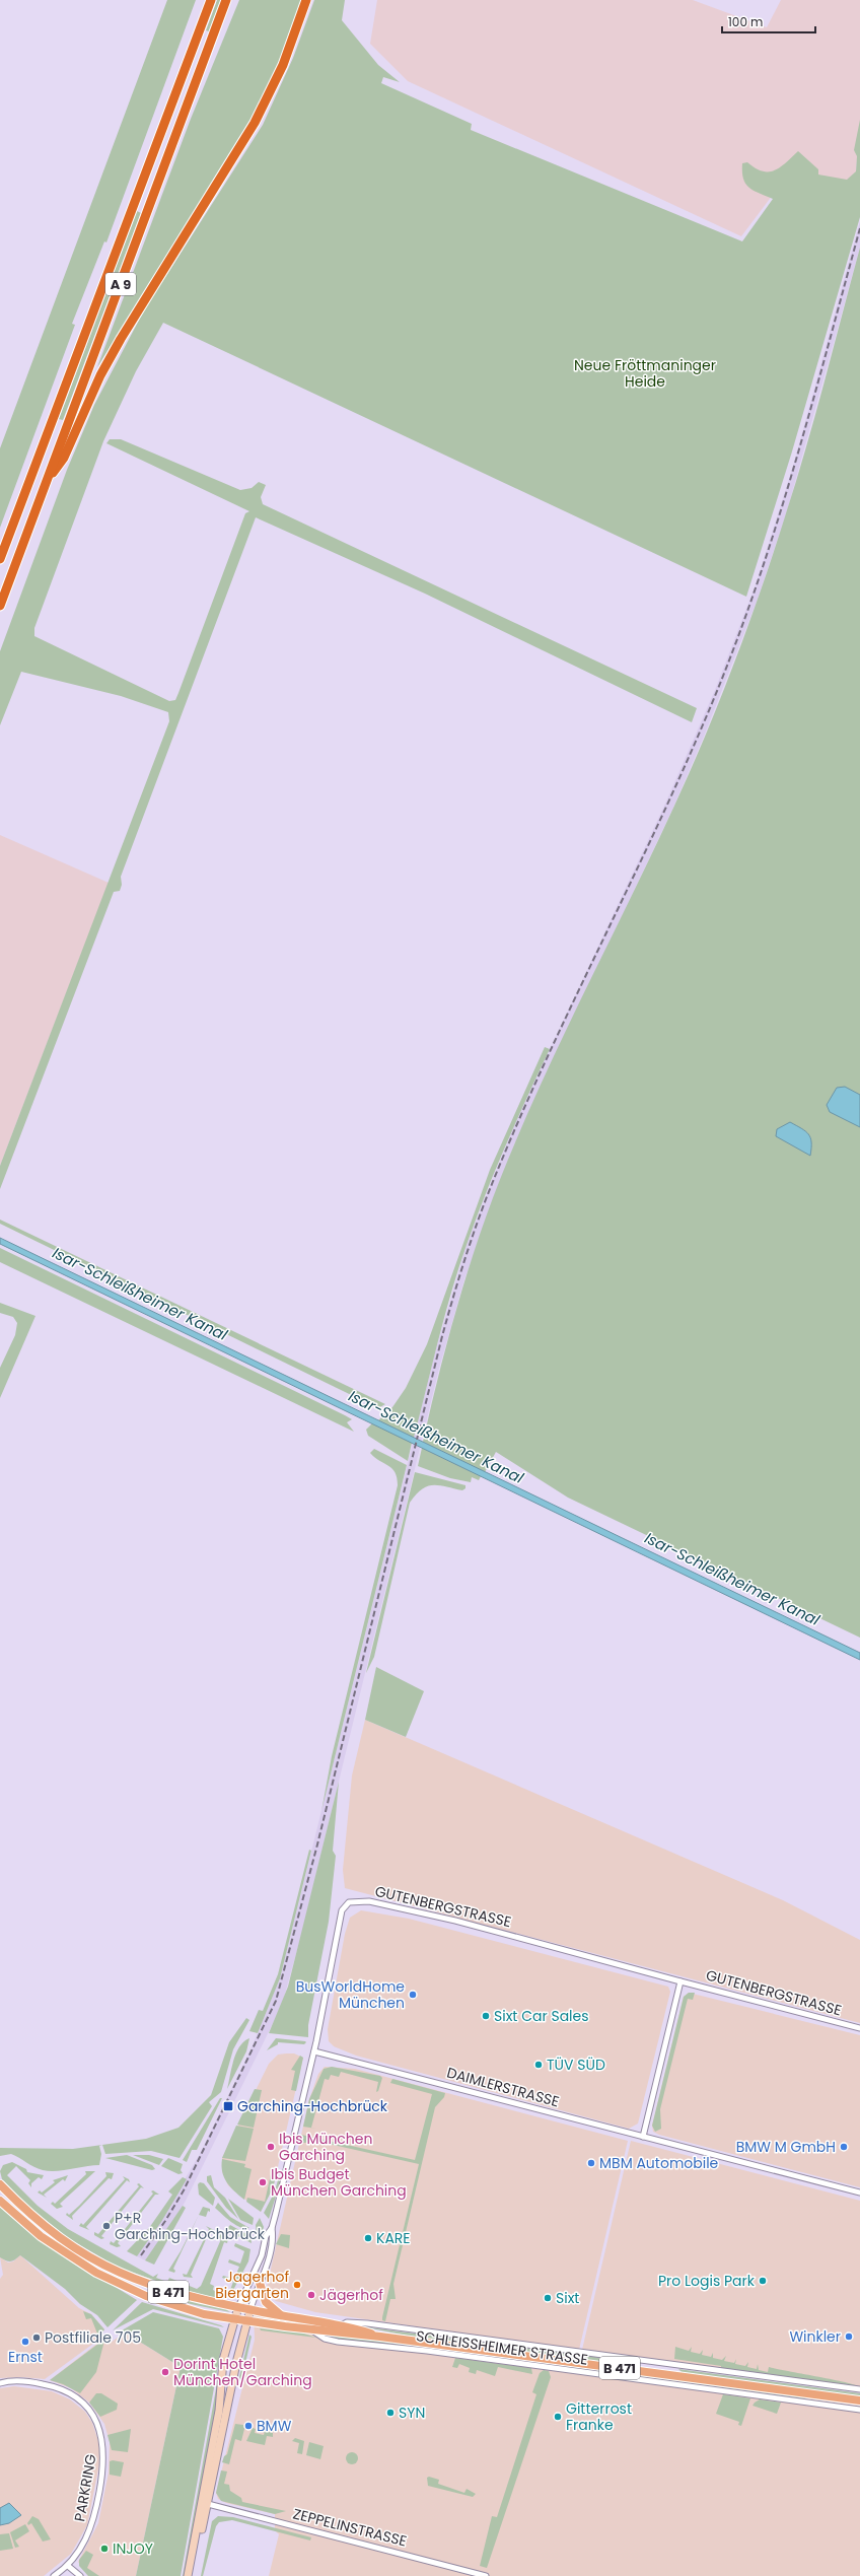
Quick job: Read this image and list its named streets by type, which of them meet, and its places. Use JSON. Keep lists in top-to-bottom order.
{
  "streets": {
    "highway": ["A 9"],
    "main road": ["B 471", "SCHLEISSHEIMER STRASSE"],
    "street": [
      "GUTENBERGSTRASSE",
      "DAIMLERSTRASSE",
      "PARKRING",
      "ZEPPELINSTRASSE"
    ]
  },
  "crossings": [
    ["GUTENBERGSTRASSE", "DAIMLERSTRASSE"]
  ],
  "water": ["Isar-Schleißheimer Kanal"],
  "parks": ["Neue Fröttmaninger Heide"],
  "places": {
    "other": [
      "BusWorldHome München",
      "Sixt Car Sales",
      "TÜV SÜD",
      "Ibis München Garching",
      "BMW M GmbH",
      "MBM Automobile",
      "Ibis Budget München Garching",
      "P+R Garching-Hochbrück",
      "KARE",
      "Pro Logis Park",
      "Jagerhof Biergarten",
      "Jägerhof",
      "Sixt",
      "Winkler",
      "Postfiliale 705",
      "Ernst",
      "Dorint Hotel München/Garching",
      "SYN",
      "Gitterrost Franke",
      "BMW",
      "INJOY"
    ],
    "transit": ["Garching-Hochbrück"]
  },
  "scale_bar": "100 m"
}
